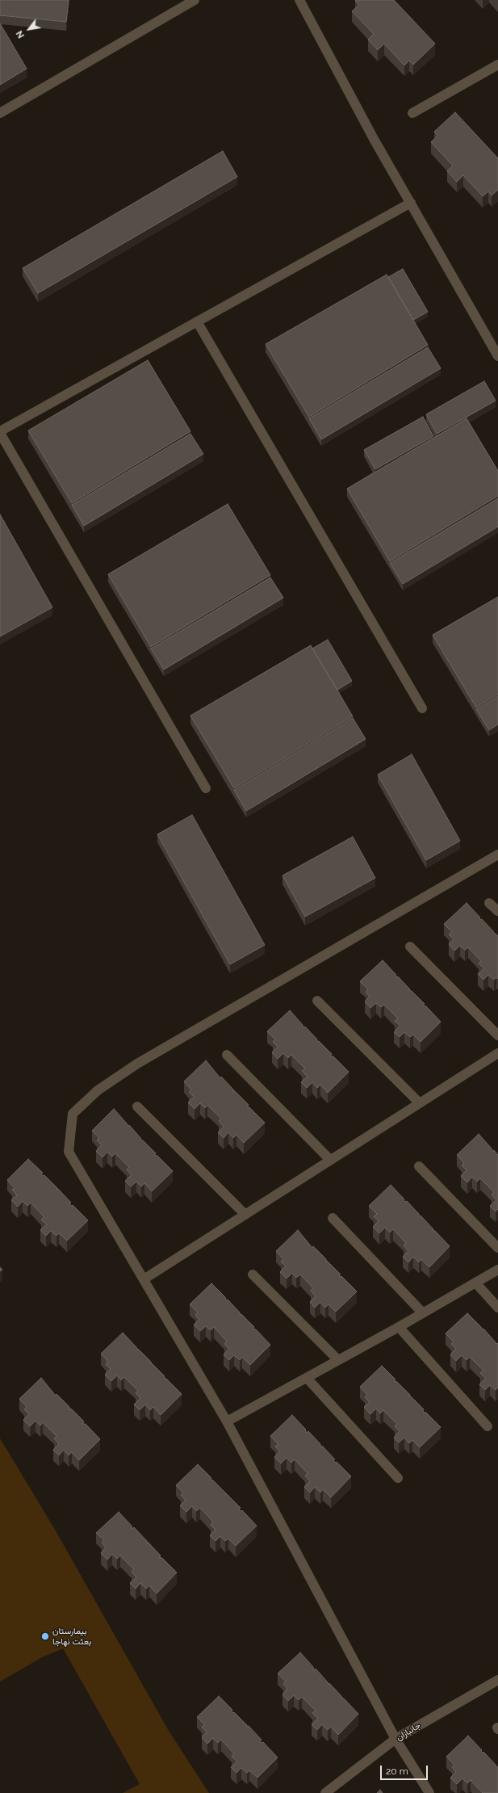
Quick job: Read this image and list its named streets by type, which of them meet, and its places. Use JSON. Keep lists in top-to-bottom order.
{
  "streets": {
    "street": ["جانبازان"]
  },
  "places": ["بیمارستان بعثت نهاجا"],
  "scale_bar": "20 m",
  "north": "bottom left"
}
